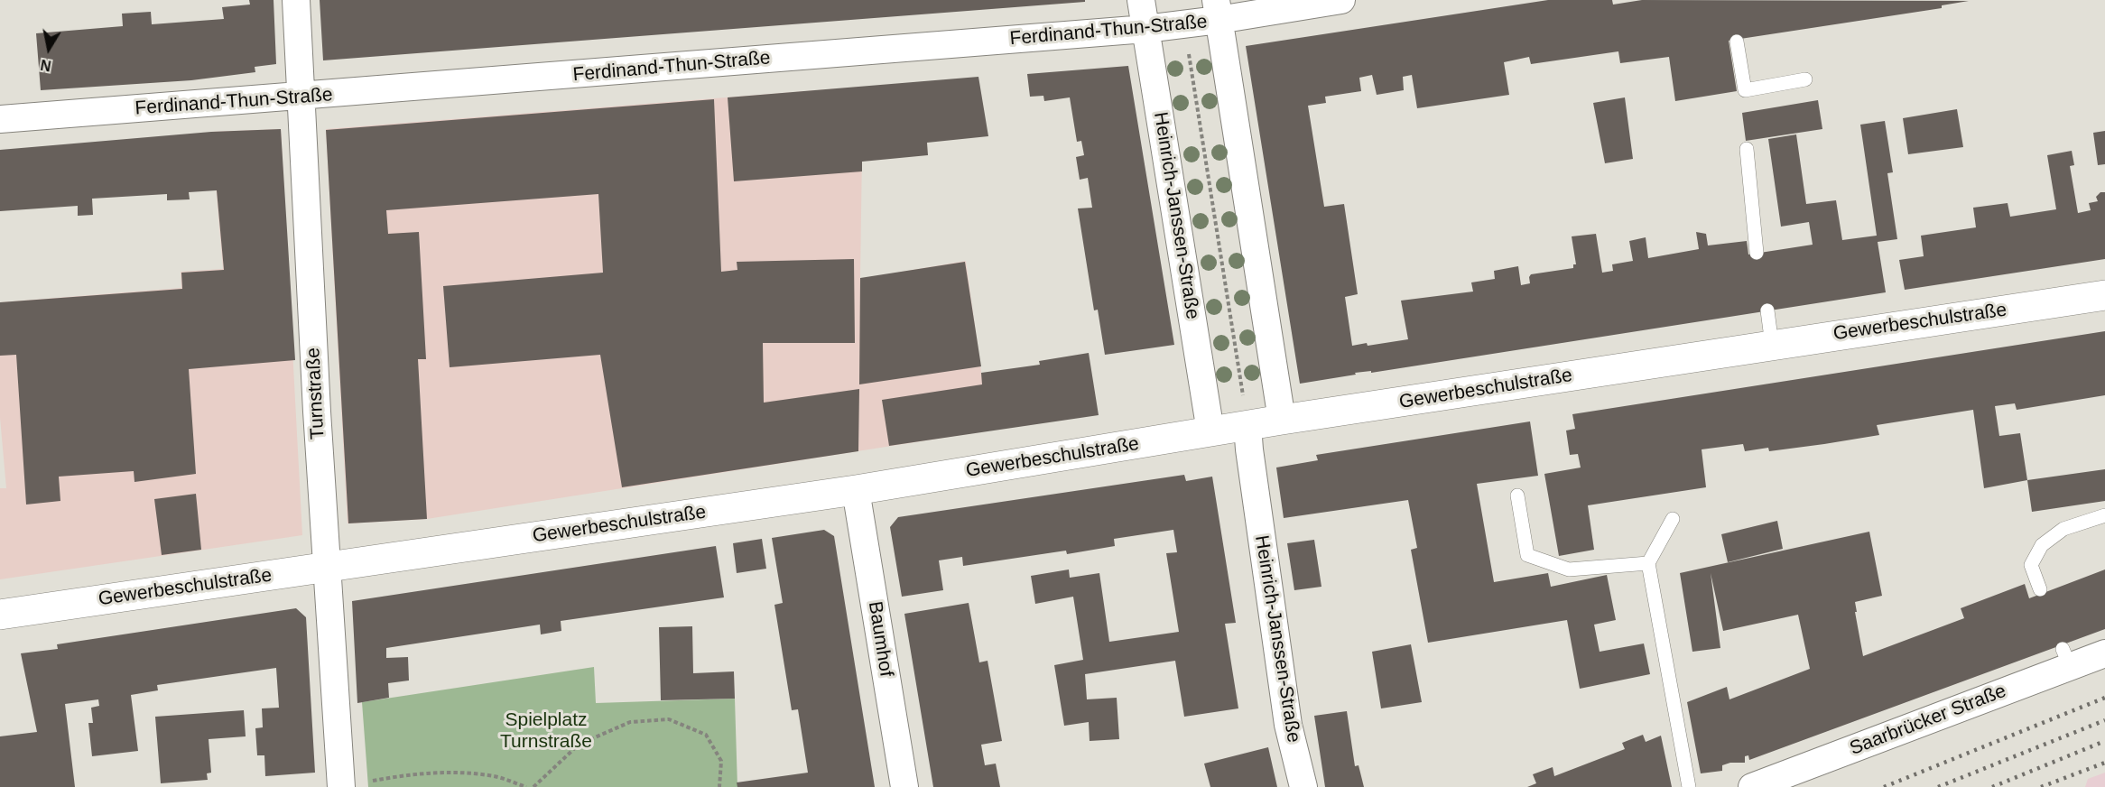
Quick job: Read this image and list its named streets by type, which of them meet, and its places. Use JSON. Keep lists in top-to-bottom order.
{
  "streets": {
    "street": [
      "Ferdinand-Thun-Straße",
      "Heinrich-Janssen-Straße",
      "Gewerbeschulstraße",
      "Turnstraße",
      "Baumhof",
      "Saarbrücker Straße"
    ]
  },
  "crossings": [
    ["Ferdinand-Thun-Straße", "Heinrich-Janssen-Straße"],
    ["Ferdinand-Thun-Straße", "Turnstraße"],
    ["Heinrich-Janssen-Straße", "Gewerbeschulstraße"],
    ["Gewerbeschulstraße", "Turnstraße"],
    ["Gewerbeschulstraße", "Baumhof"]
  ],
  "parks": ["Spielplatz Turnstraße"],
  "north": "bottom"
}
